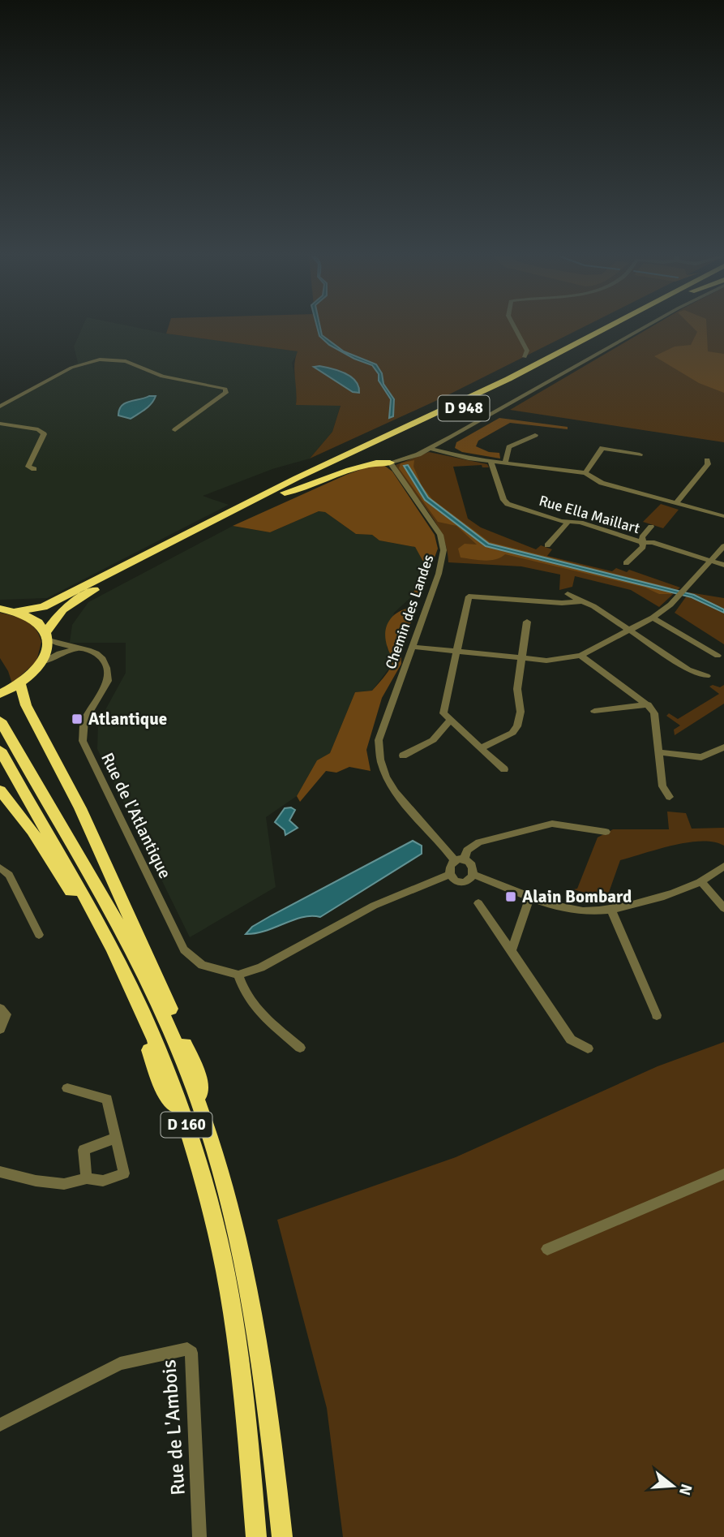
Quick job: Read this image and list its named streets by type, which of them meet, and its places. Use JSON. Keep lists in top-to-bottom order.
{
  "streets": {
    "highway": ["D 948", "D 160"],
    "street": [
      "Rue Ella Maillart",
      "Chemin des Landes",
      "Rue de l'Atlantique",
      "Rue de L'Ambois"
    ]
  },
  "crossings": [
    ["D 948", "Rue de l'Atlantique"]
  ],
  "places": {
    "transit": ["Atlantique", "Alain Bombard"]
  },
  "north": "right"
}
